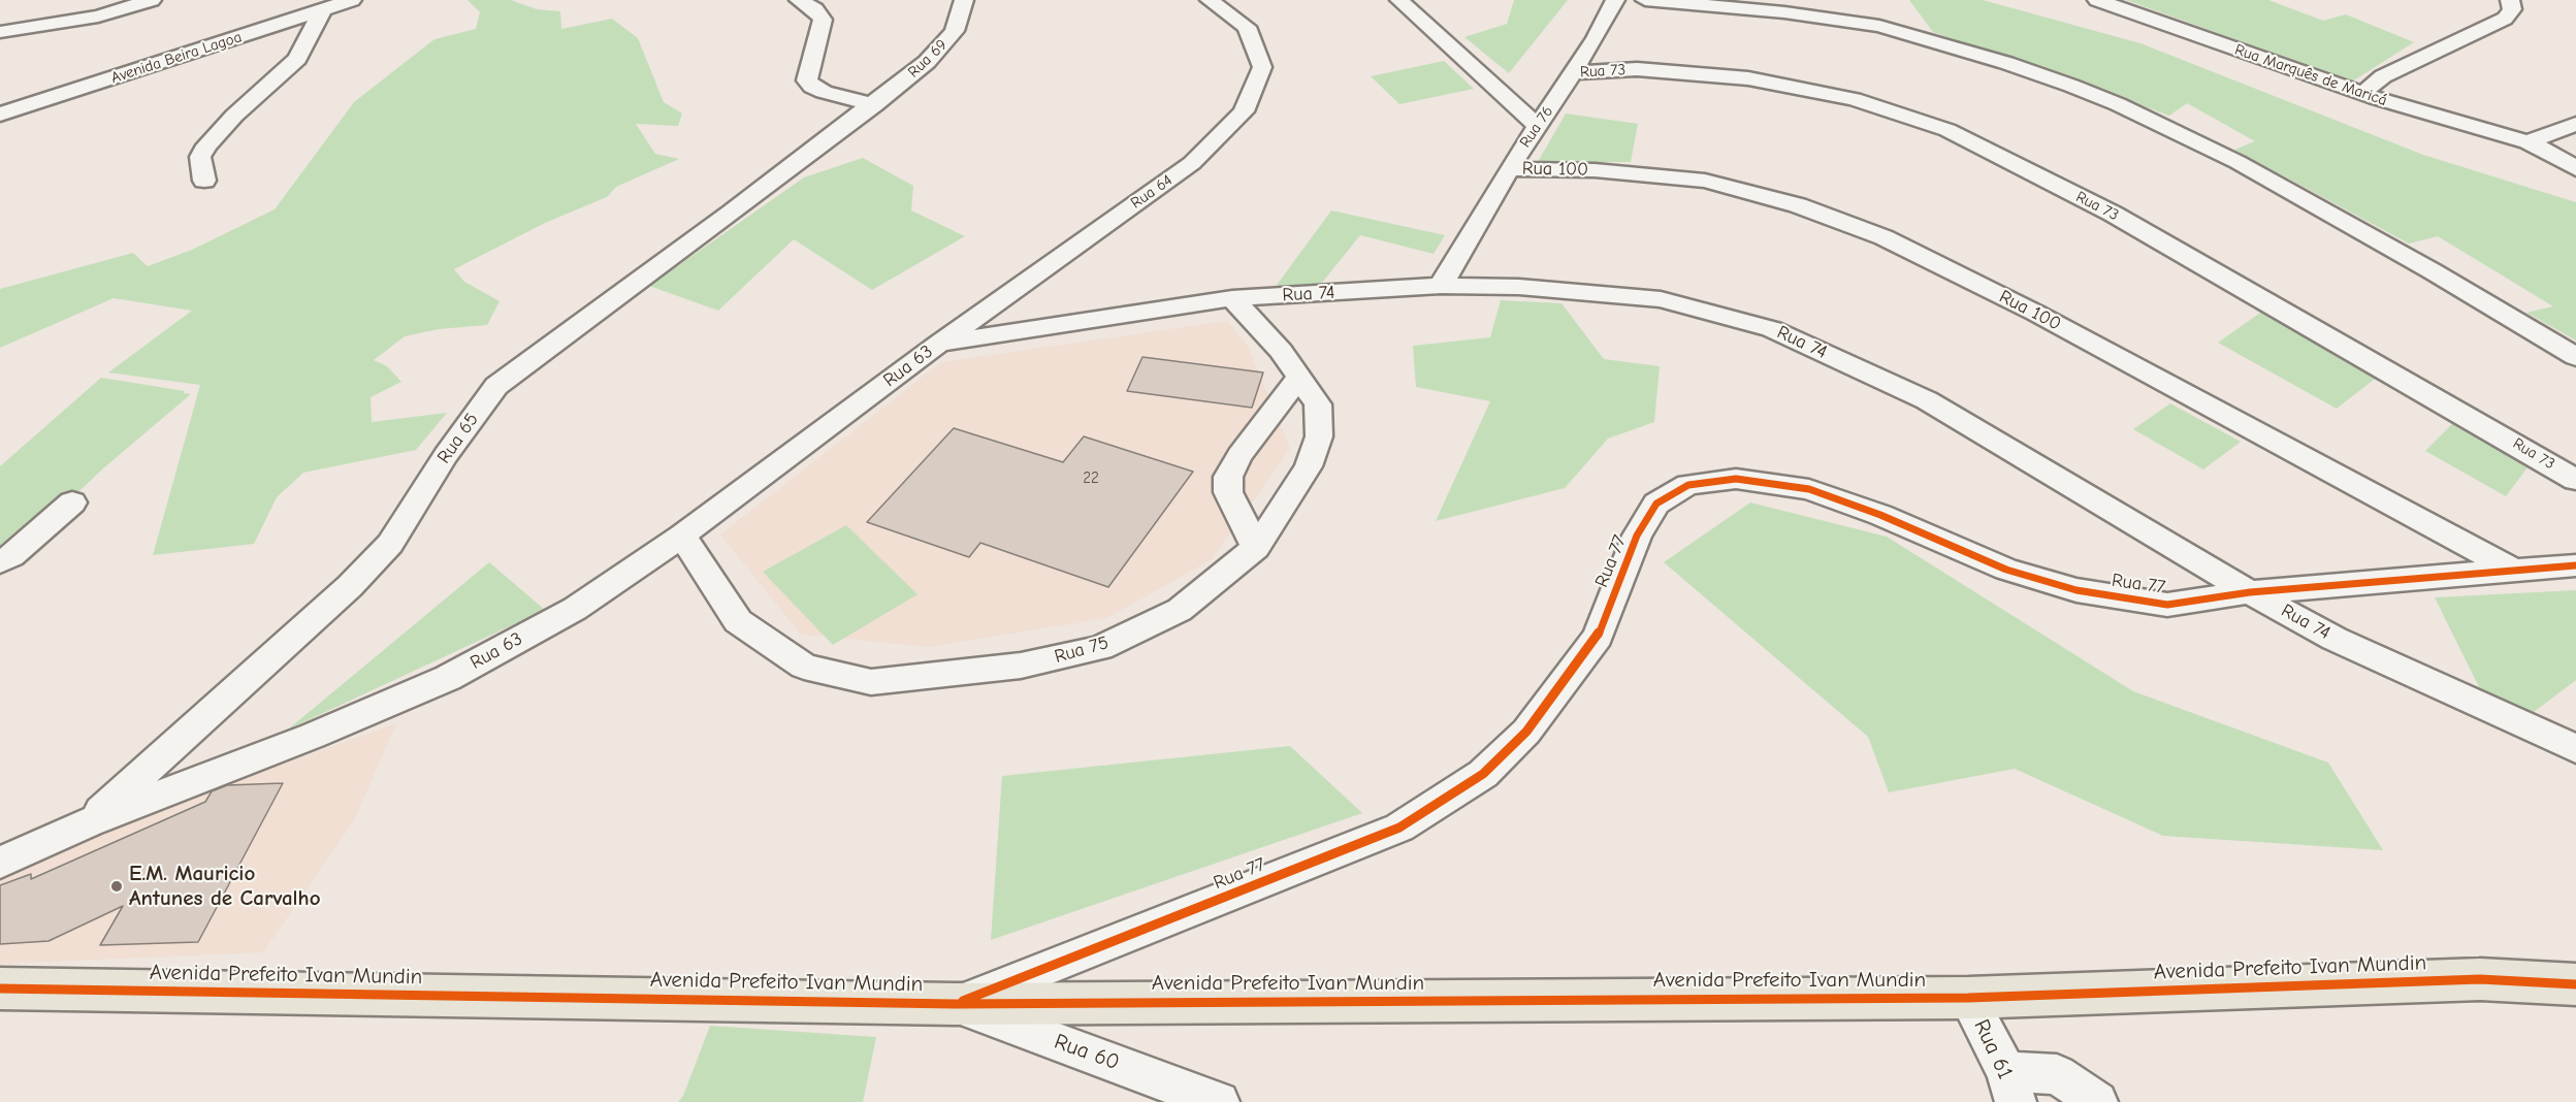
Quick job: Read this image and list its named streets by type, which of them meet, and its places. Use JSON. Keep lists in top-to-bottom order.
{
  "streets": {
    "main road": ["Avenida Prefeito Ivan Mundin"],
    "street": [
      "Avenida Beira Lagoa",
      "Rua 69",
      "Rua 73",
      "Rua Marquês de Maricá",
      "Rua 76",
      "Rua 100",
      "Rua 64",
      "Rua 74",
      "Rua 63",
      "Rua 65",
      "Rua 77",
      "Rua 75",
      "Rua 61",
      "Rua 60"
    ]
  },
  "crossings": [
    ["Rua 69", "Rua 65"],
    ["Rua 73", "Rua 76"],
    ["Rua 76", "Rua 100"],
    ["Rua 76", "Rua 74"],
    ["Rua 100", "Rua 77"],
    ["Rua 64", "Rua 74"],
    ["Rua 64", "Rua 63"],
    ["Rua 74", "Rua 63"],
    ["Rua 74", "Rua 77"],
    ["Rua 74", "Rua 75"],
    ["Rua 63", "Rua 65"],
    ["Rua 63", "Rua 75"],
    ["Rua 77", "Avenida Prefeito Ivan Mundin"],
    ["Rua 77", "Rua 60"],
    ["Avenida Prefeito Ivan Mundin", "Rua 61"],
    ["Avenida Prefeito Ivan Mundin", "Rua 60"]
  ],
  "places": ["E.M. Mauricio Antunes de Carvalho"],
  "house_numbers": ["22"]
}
